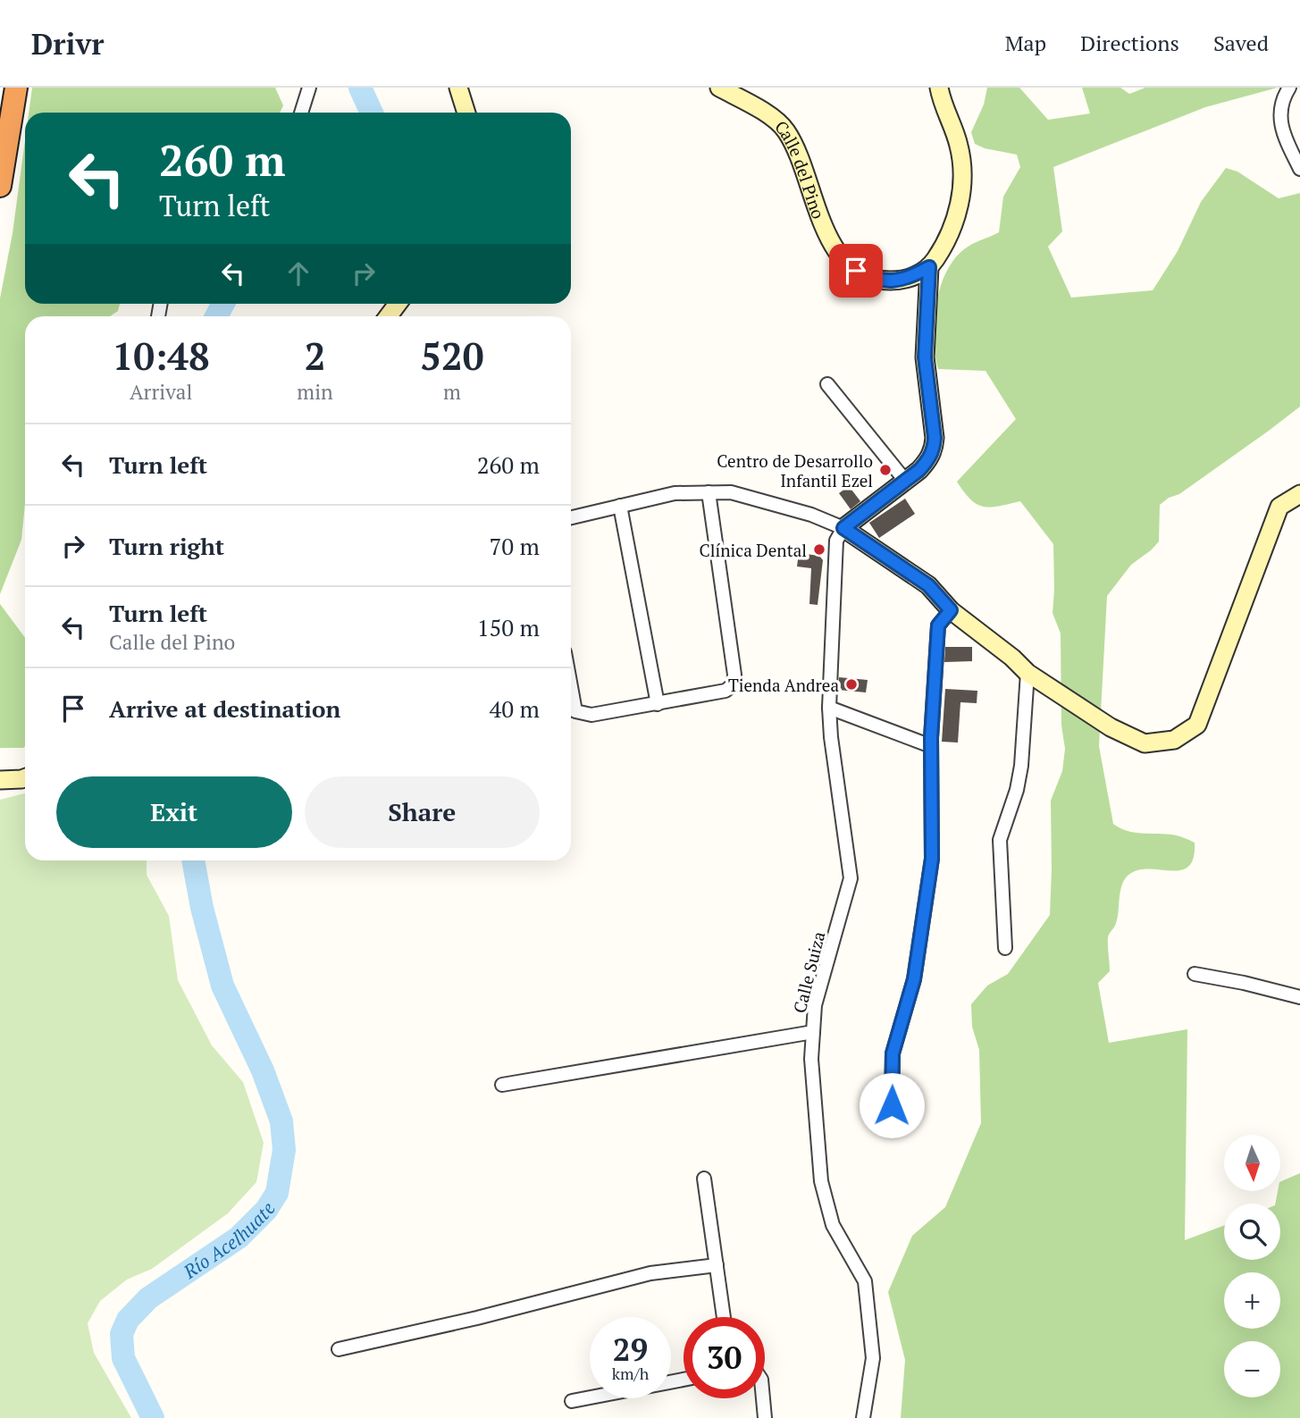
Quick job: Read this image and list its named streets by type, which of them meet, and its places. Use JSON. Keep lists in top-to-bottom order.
{
  "streets": {
    "street": ["Calle del Pino", "Calle Suiza"]
  },
  "water": ["Río Acelhuate"],
  "places": ["Centro de Desarrollo Infantil Ezel", "Clínica Dental", "Tienda Andrea"],
  "north": "bottom",
  "page": {
    "header": "Drivr",
    "nav": ["Map", "Directions", "Saved"],
    "turn": ["260 m", "Turn left"],
    "eta": [
      "10:48",
      "Arrival",
      "2",
      "min",
      "520",
      "m"
    ],
    "list": [
      {
        "name": "Turn left",
        "value": "260 m"
      },
      {
        "name": "Turn right",
        "value": "70 m"
      },
      {
        "name": "Turn left",
        "note": "Calle del Pino",
        "value": "150 m"
      },
      {
        "name": "Arrive at destination",
        "value": "40 m"
      }
    ],
    "buttons": ["Exit", "Share"],
    "map_buttons": ["+", "−"],
    "speed": "29 km/h",
    "limit": "30"
  }
}
